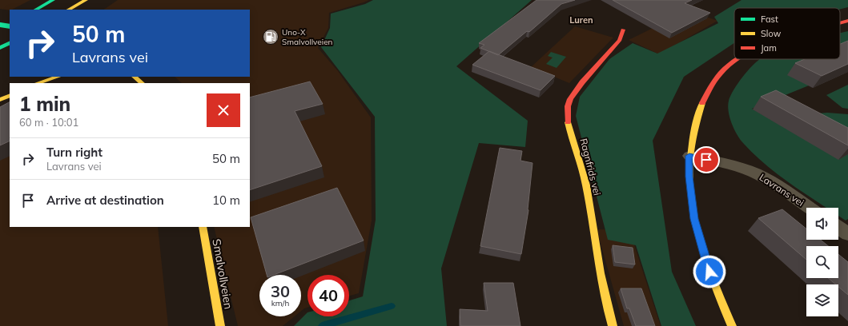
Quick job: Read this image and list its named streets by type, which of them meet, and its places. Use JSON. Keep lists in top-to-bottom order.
{
  "streets": {
    "main road": ["Ragnfrids vei", "Smalvollveien"],
    "street": ["Lavrans vei"]
  },
  "districts": ["Luren"],
  "places": {
    "fuel station": ["Uno-X Smalvollveien"]
  },
  "legend": ["Fast", "Slow", "Jam"],
  "page": {
    "turn": ["50 m", "Lavrans vei"],
    "heading": ["1 min", "60 m · 10:01"],
    "list": [
      {
        "name": "Turn right",
        "note": "Lavrans vei",
        "value": "50 m"
      },
      {
        "name": "Arrive at destination",
        "value": "10 m"
      }
    ],
    "speed": "30 km/h",
    "limit": "40"
  }
}
